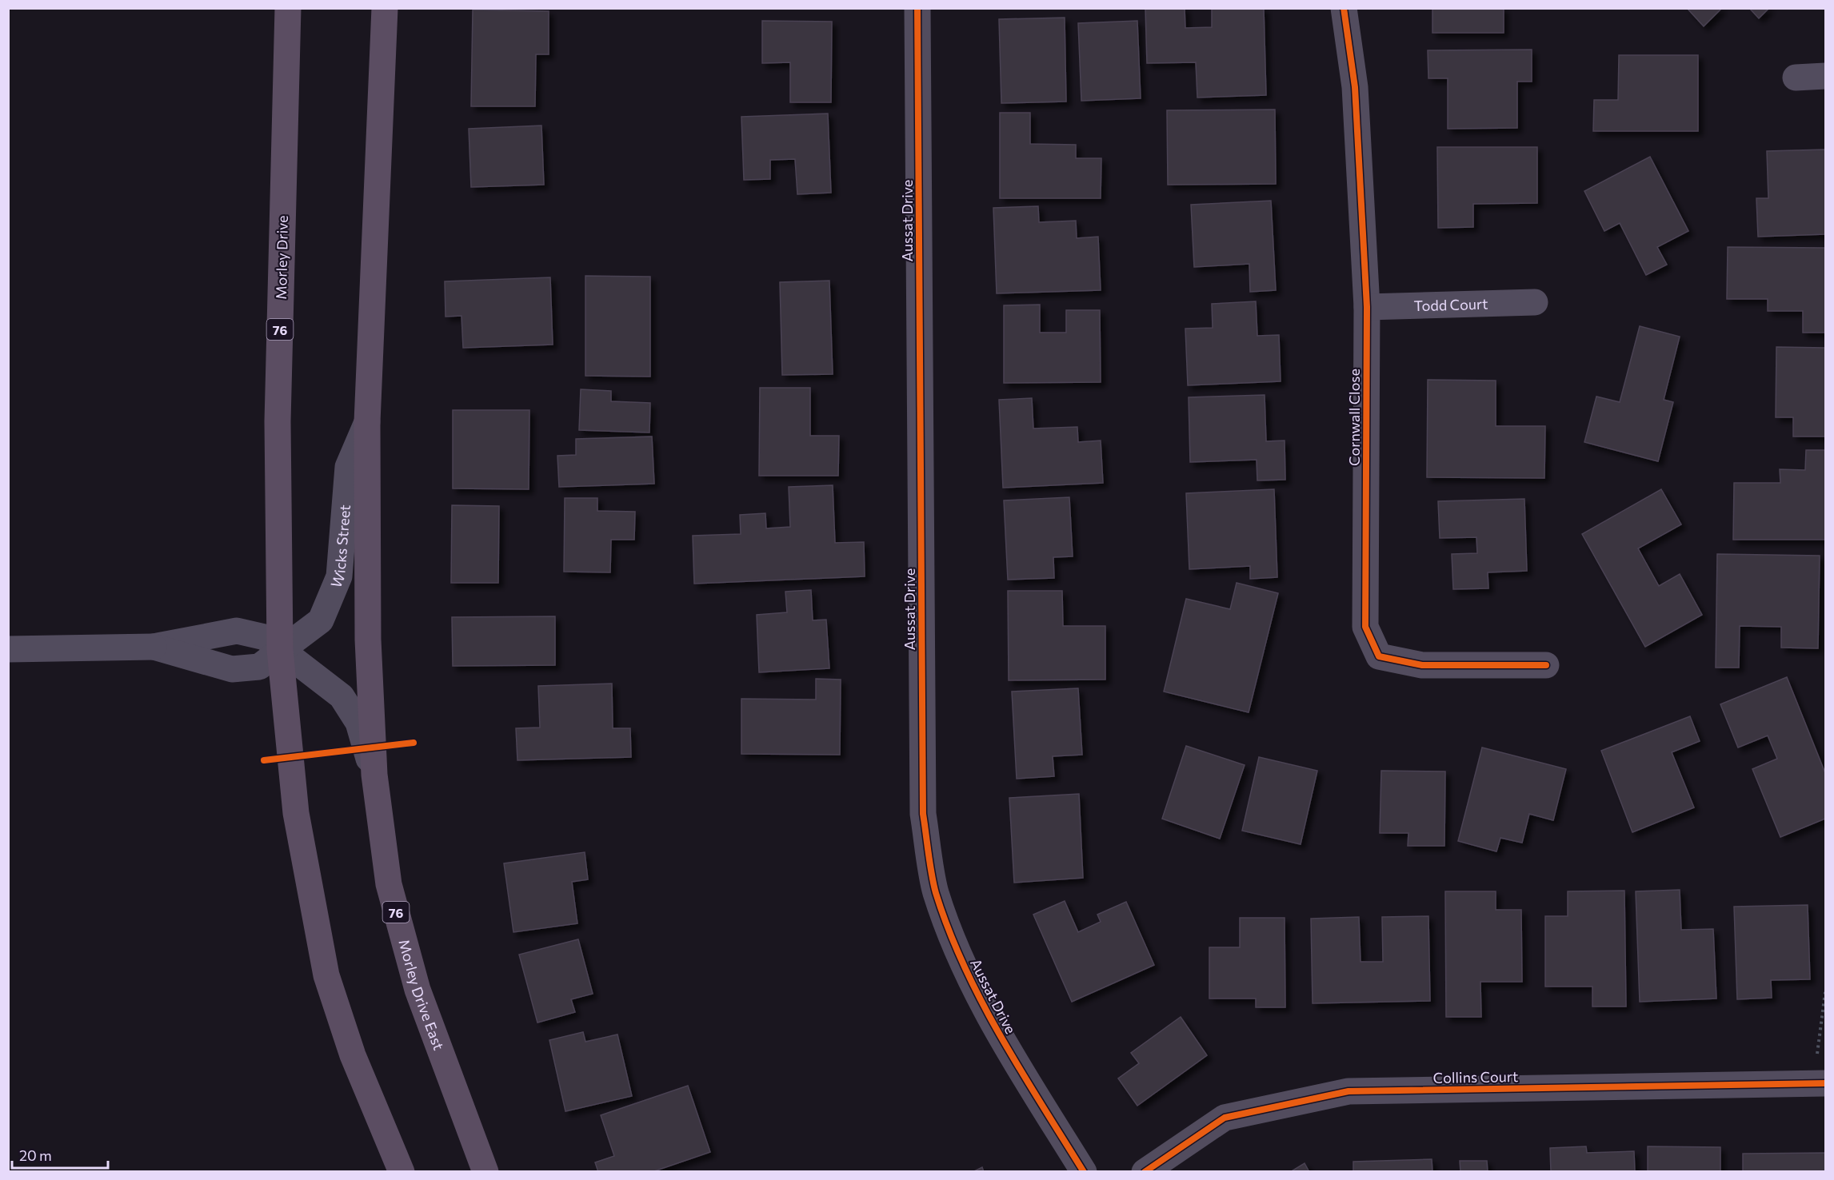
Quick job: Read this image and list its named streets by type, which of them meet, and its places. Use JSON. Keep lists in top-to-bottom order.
{
  "streets": {
    "main road": ["Morley Drive", "76", "Morley Drive East"],
    "street": [
      "Aussat Drive",
      "Todd Court",
      "Cornwall Close",
      "Wicks Street",
      "Collins Court"
    ]
  },
  "crossings": [
    ["Morley Drive", "76"],
    ["Morley Drive", "Wicks Street"],
    ["Todd Court", "Cornwall Close"],
    ["76", "Wicks Street"],
    ["76", "Morley Drive East"],
    ["Wicks Street", "Morley Drive East"]
  ],
  "scale_bar": "20 m"
}
